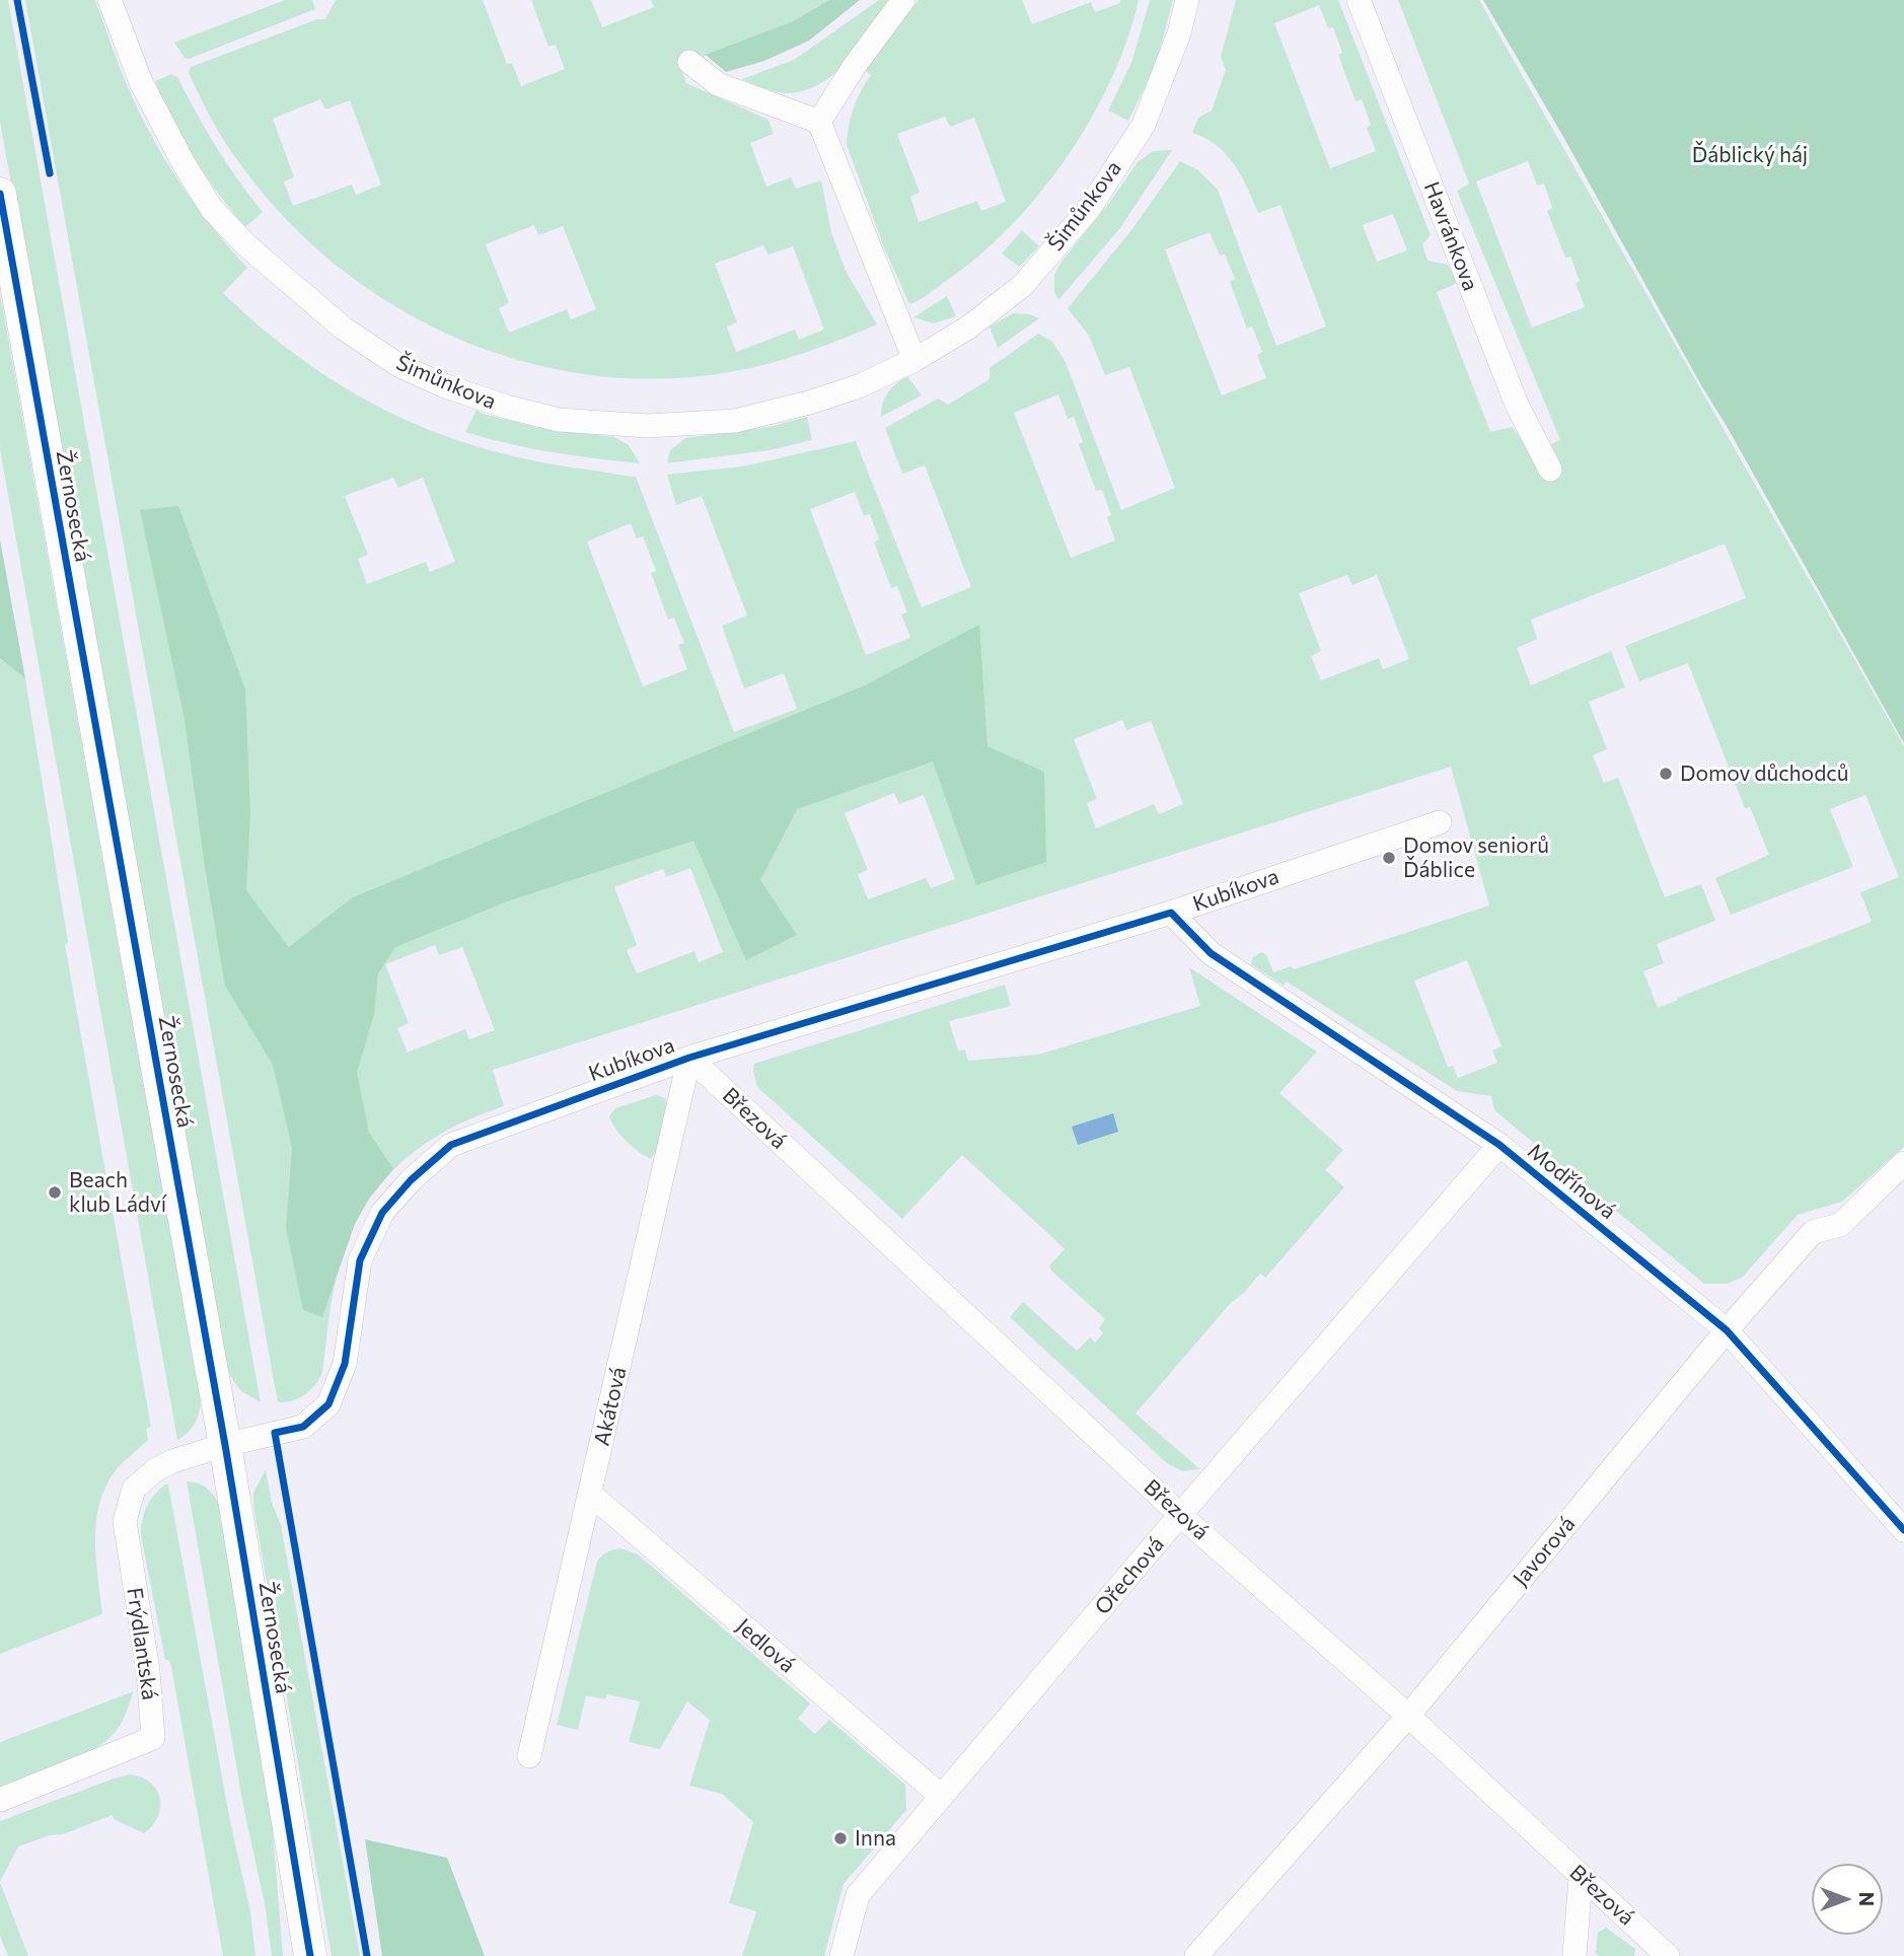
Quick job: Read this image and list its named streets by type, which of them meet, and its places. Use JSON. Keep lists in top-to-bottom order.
{
  "streets": {
    "street": [
      "Šimůnkova",
      "Havránkova",
      "Žernosecká",
      "Kubíkova",
      "Březová",
      "Modřínová",
      "Akátová",
      "Javorová",
      "Ořechová",
      "Frýdlantská",
      "Jedlová"
    ]
  },
  "crossings": [
    ["Žernosecká", "Kubíkova"],
    ["Žernosecká", "Frýdlantská"],
    ["Kubíkova", "Březová"],
    ["Kubíkova", "Modřínová"],
    ["Kubíkova", "Akátová"],
    ["Kubíkova", "Frýdlantská"],
    ["Březová", "Akátová"],
    ["Březová", "Javorová"],
    ["Březová", "Ořechová"],
    ["Modřínová", "Javorová"],
    ["Modřínová", "Ořechová"],
    ["Akátová", "Jedlová"],
    ["Ořechová", "Jedlová"]
  ],
  "parks": ["Ďáblický háj"],
  "places": [
    "Domov důchodců",
    "Domov seniorů Ďáblice",
    "Beach klub Ládví",
    "Inna"
  ],
  "north": "right"
}
